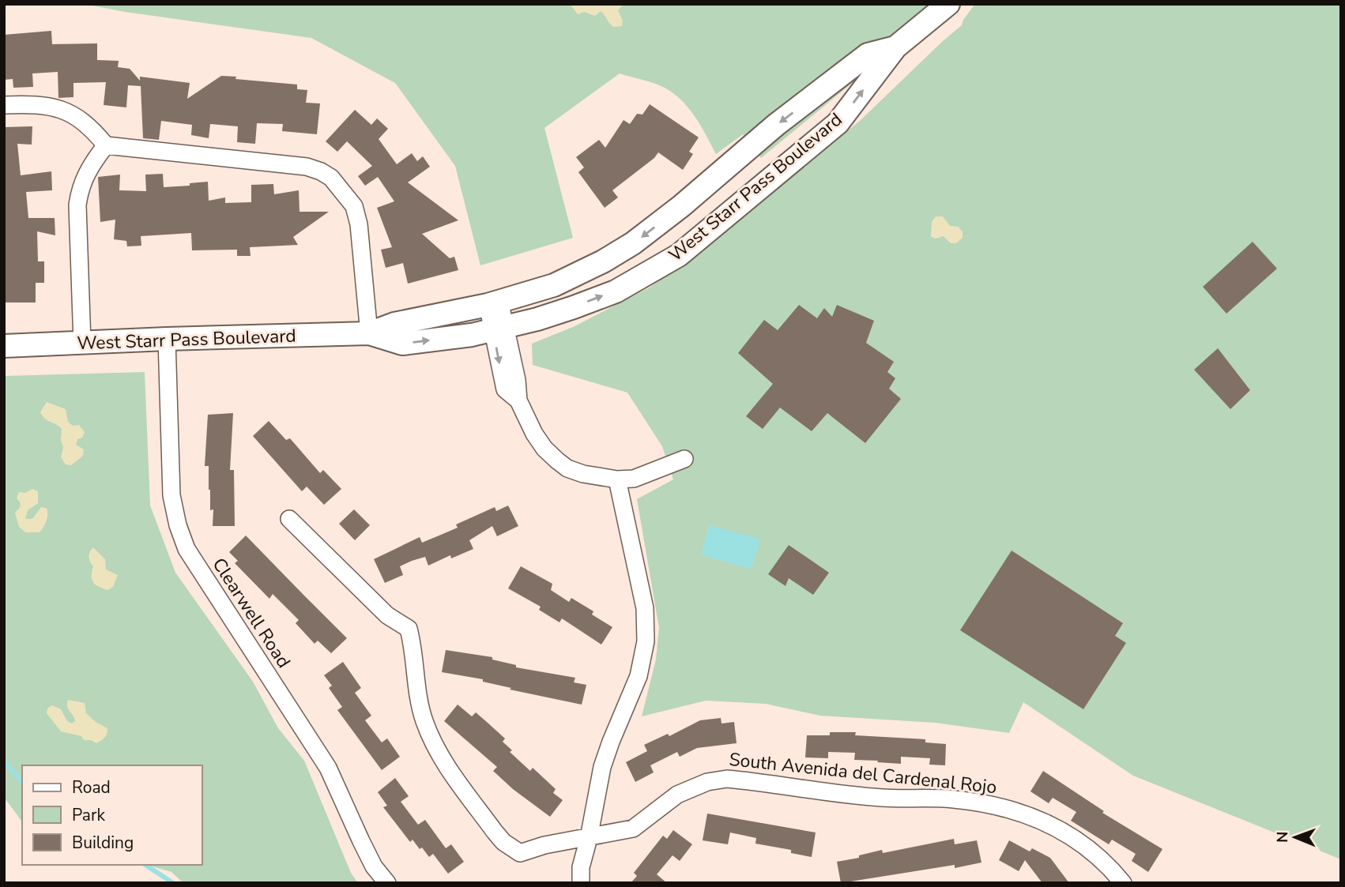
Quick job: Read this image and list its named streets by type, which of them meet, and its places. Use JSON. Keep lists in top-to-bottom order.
{
  "streets": {
    "street": ["West Starr Pass Boulevard", "Clearwell Road", "South Avenida del Cardenal Rojo"]
  },
  "crossings": [
    ["West Starr Pass Boulevard", "Clearwell Road"]
  ],
  "legend": ["Road", "Park", "Building"],
  "north": "left"
}
